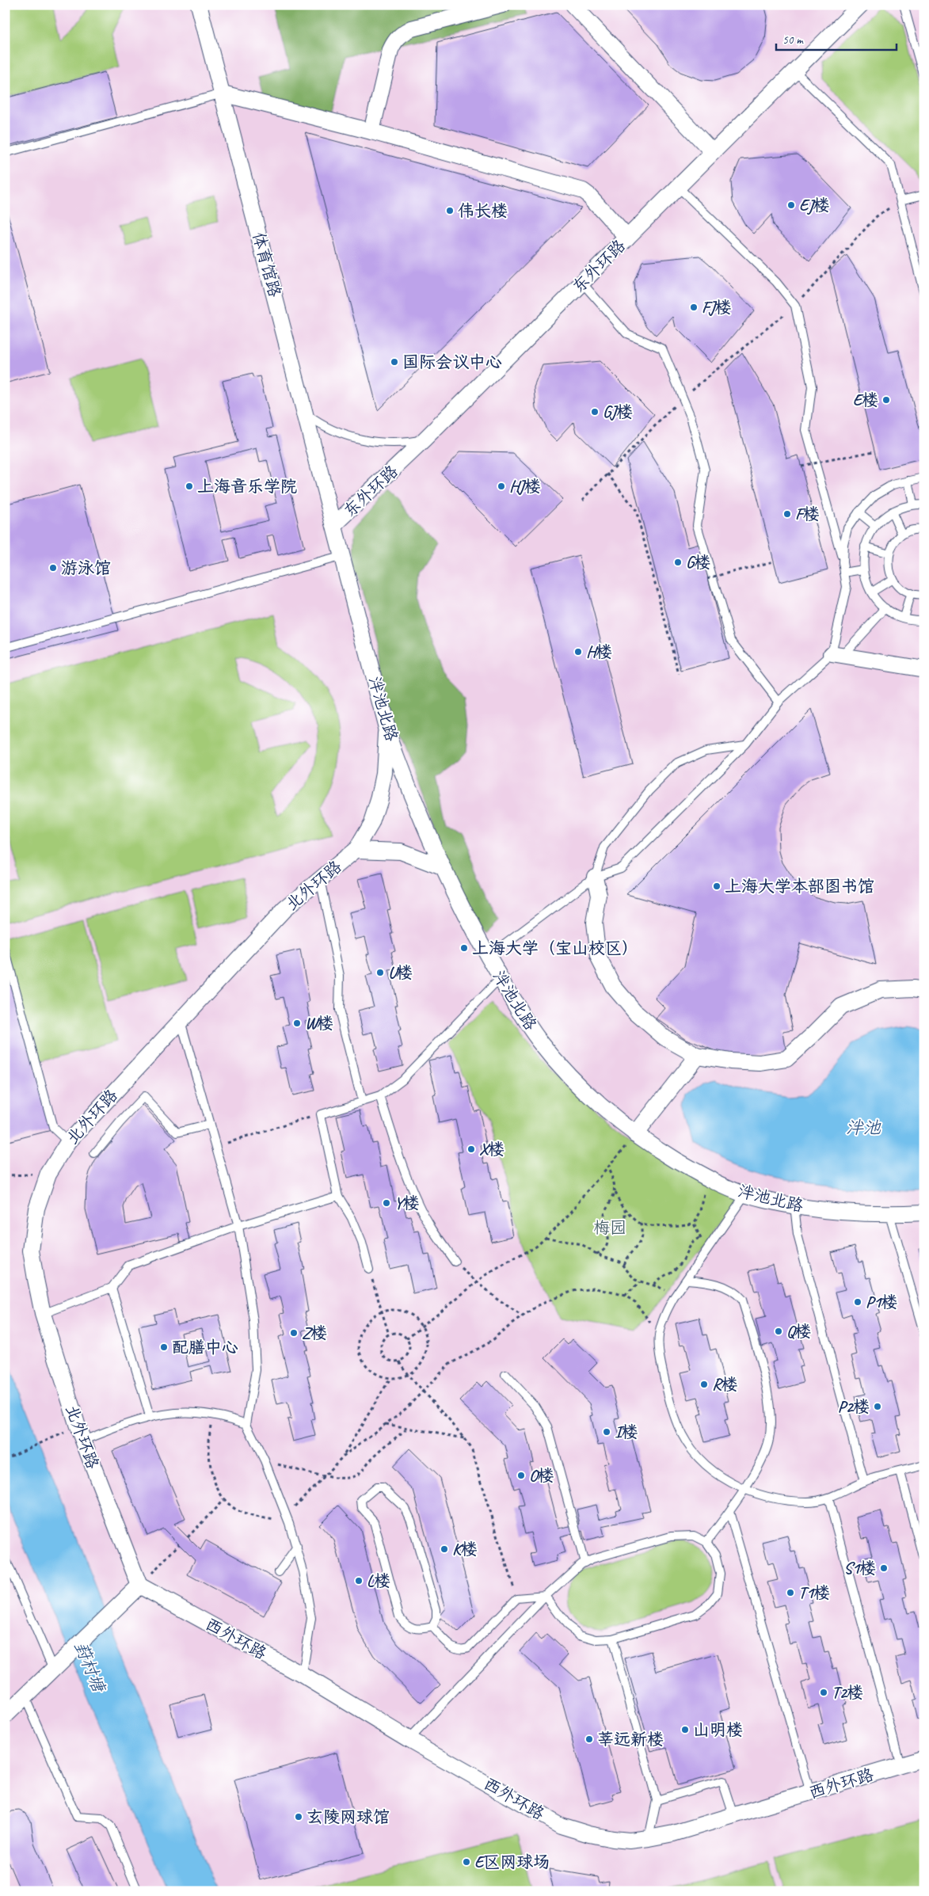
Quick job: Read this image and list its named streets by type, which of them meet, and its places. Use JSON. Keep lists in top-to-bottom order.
{
  "streets": {
    "street": [
      "体育馆路",
      "东外环路",
      "泮池北路",
      "北外环路",
      "西外环路"
    ]
  },
  "crossings": [
    ["体育馆路", "东外环路"],
    ["体育馆路", "泮池北路"],
    ["东外环路", "泮池北路"],
    ["泮池北路", "北外环路"],
    ["北外环路", "西外环路"]
  ],
  "water": ["泮池", "葑村塘"],
  "parks": ["梅园"],
  "places": [
    "EJ楼",
    "伟长楼",
    "FJ楼",
    "国际会议中心",
    "E楼",
    "GJ楼",
    "上海音乐学院",
    "HJ楼",
    "F楼",
    "G楼",
    "游泳馆",
    "H楼",
    "上海大学本部图书馆",
    "上海大学（宝山校区）",
    "U楼",
    "W楼",
    "X楼",
    "Y楼",
    "P1楼",
    "Q楼",
    "Z楼",
    "配膳中心",
    "R楼",
    "P2楼",
    "I楼",
    "O楼",
    "K楼",
    "S1楼",
    "L楼",
    "T1楼",
    "T2楼",
    "山明楼",
    "莘远新楼",
    "玄陵网球馆",
    "E区网球场"
  ],
  "scale_bar": "50 m"
}
